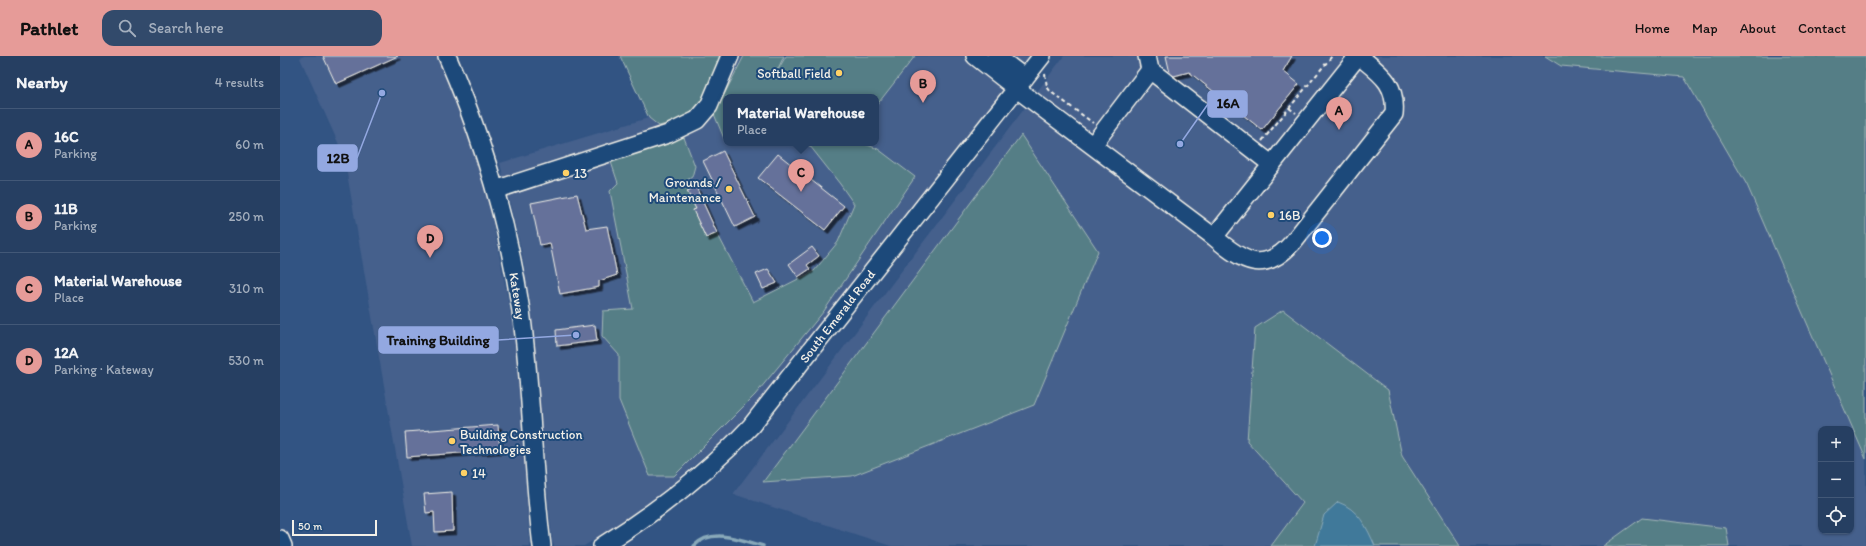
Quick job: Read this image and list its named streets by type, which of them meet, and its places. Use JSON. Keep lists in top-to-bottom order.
{
  "streets": {
    "street": ["Kateway", "South Emerald Road"]
  },
  "places": [
    "Softball Field",
    "12B",
    "16A",
    "13",
    "Grounds / Maintenance",
    "16B",
    "Training Building",
    "Building Construction Technologies",
    "14"
  ],
  "scale_bar": "50 m",
  "page": {
    "header": "Pathlet",
    "search": "Search here",
    "nav": [
      "Home",
      "Map",
      "About",
      "Contact"
    ],
    "heading": ["Nearby", "4 results"],
    "pins": [
      "B",
      "A",
      "C",
      "D"
    ],
    "popup": ["Material Warehouse", "Place"],
    "list": [
      {
        "mark": "A",
        "name": "16C",
        "note": "Parking",
        "value": "60 m"
      },
      {
        "mark": "B",
        "name": "11B",
        "note": "Parking",
        "value": "250 m"
      },
      {
        "mark": "C",
        "name": "Material Warehouse",
        "note": "Place",
        "value": "310 m"
      },
      {
        "mark": "D",
        "name": "12A",
        "note": "Parking · Kateway",
        "value": "530 m"
      }
    ],
    "map_buttons": ["+", "−"],
    "scale": "50 m"
  }
}
